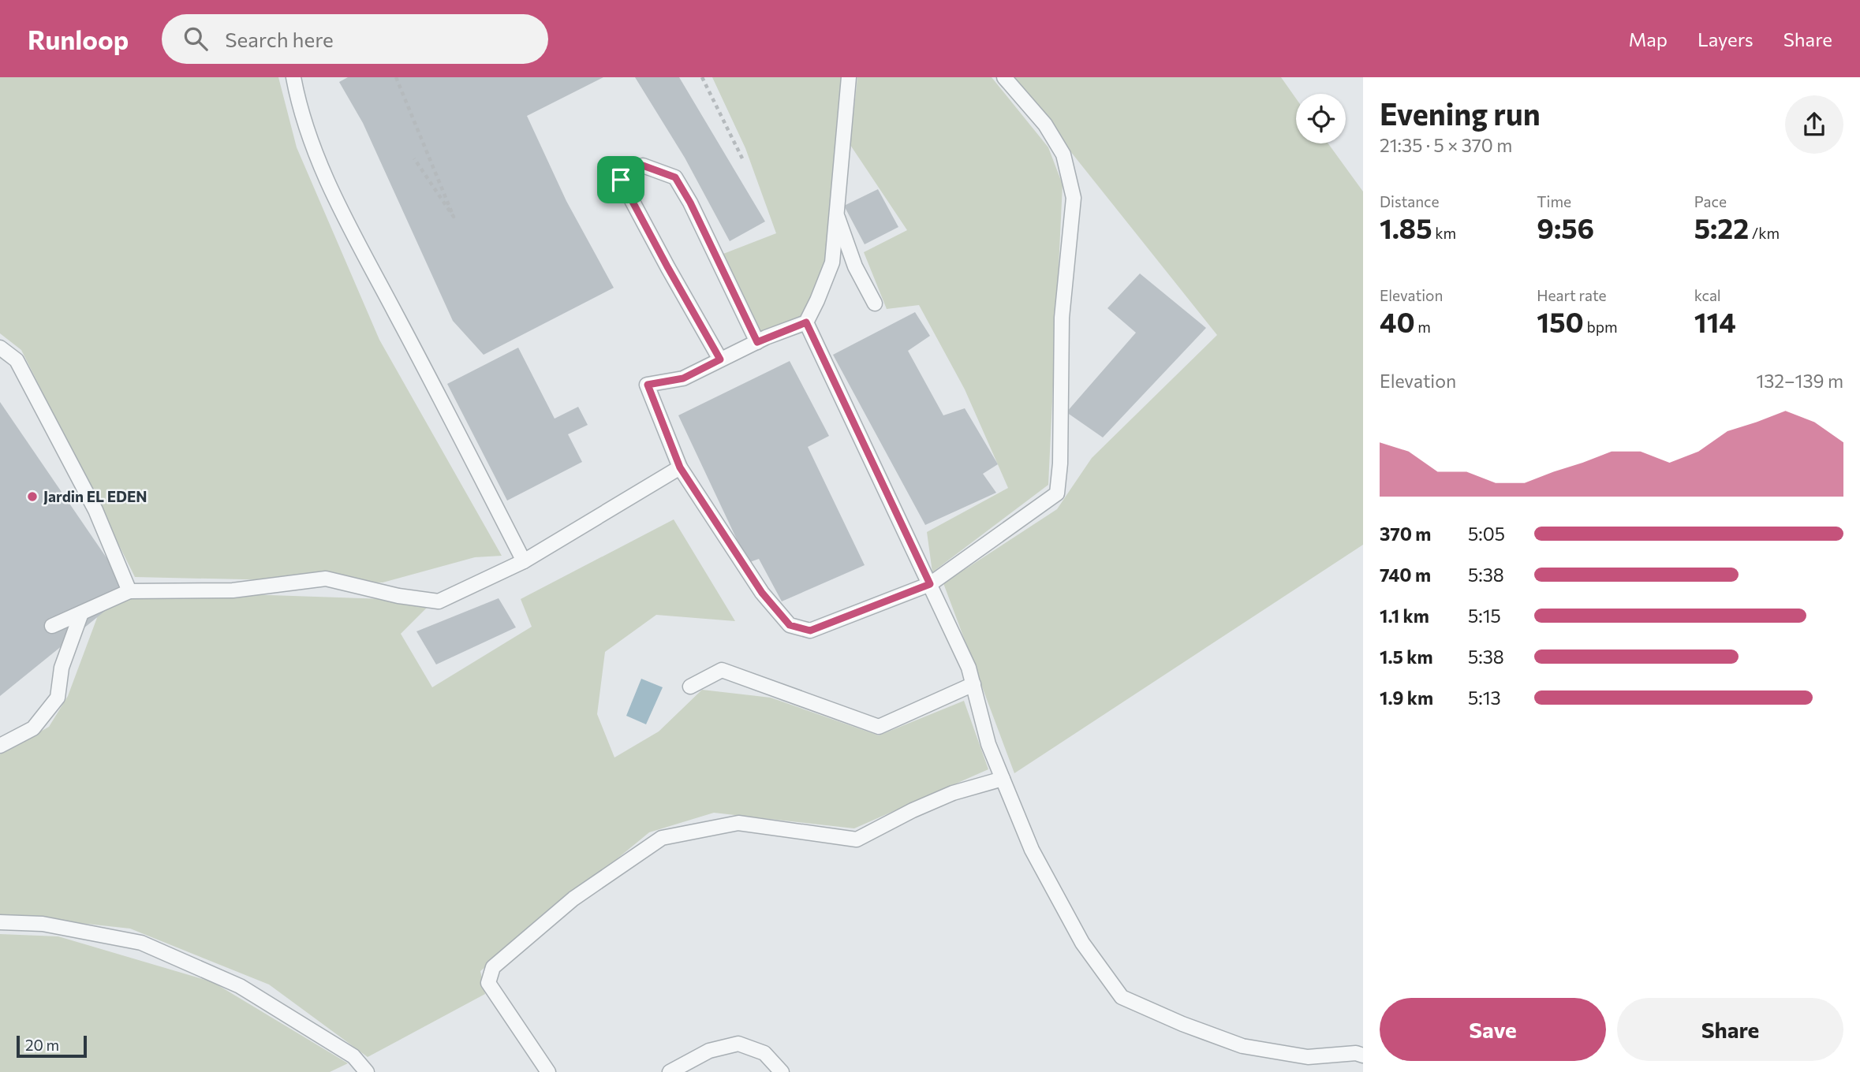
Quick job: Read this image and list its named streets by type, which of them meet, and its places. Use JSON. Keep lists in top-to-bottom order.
{
  "places": ["Jardin EL EDEN"],
  "scale_bar": "20 m",
  "page": {
    "header": "Runloop",
    "search": "Search here",
    "nav": ["Map", "Layers", "Share"],
    "heading": ["Evening run", "21:35 · 5 × 370 m"],
    "stats": [
      ["Distance", "1.85 km"],
      ["Time", "9:56"],
      ["Pace", "5:22 /km"],
      ["Elevation", "40 m"],
      ["Heart rate", "150 bpm"],
      ["kcal", "114"]
    ],
    "chart": ["Elevation", "132–139 m"],
    "list": [
      {
        "name": "370 m",
        "note": "5:05"
      },
      {
        "name": "740 m",
        "note": "5:38"
      },
      {
        "name": "1.1 km",
        "note": "5:15"
      },
      {
        "name": "1.5 km",
        "note": "5:38"
      },
      {
        "name": "1.9 km",
        "note": "5:13"
      }
    ],
    "buttons": ["Save", "Share"],
    "scale": "20 m"
  }
}
